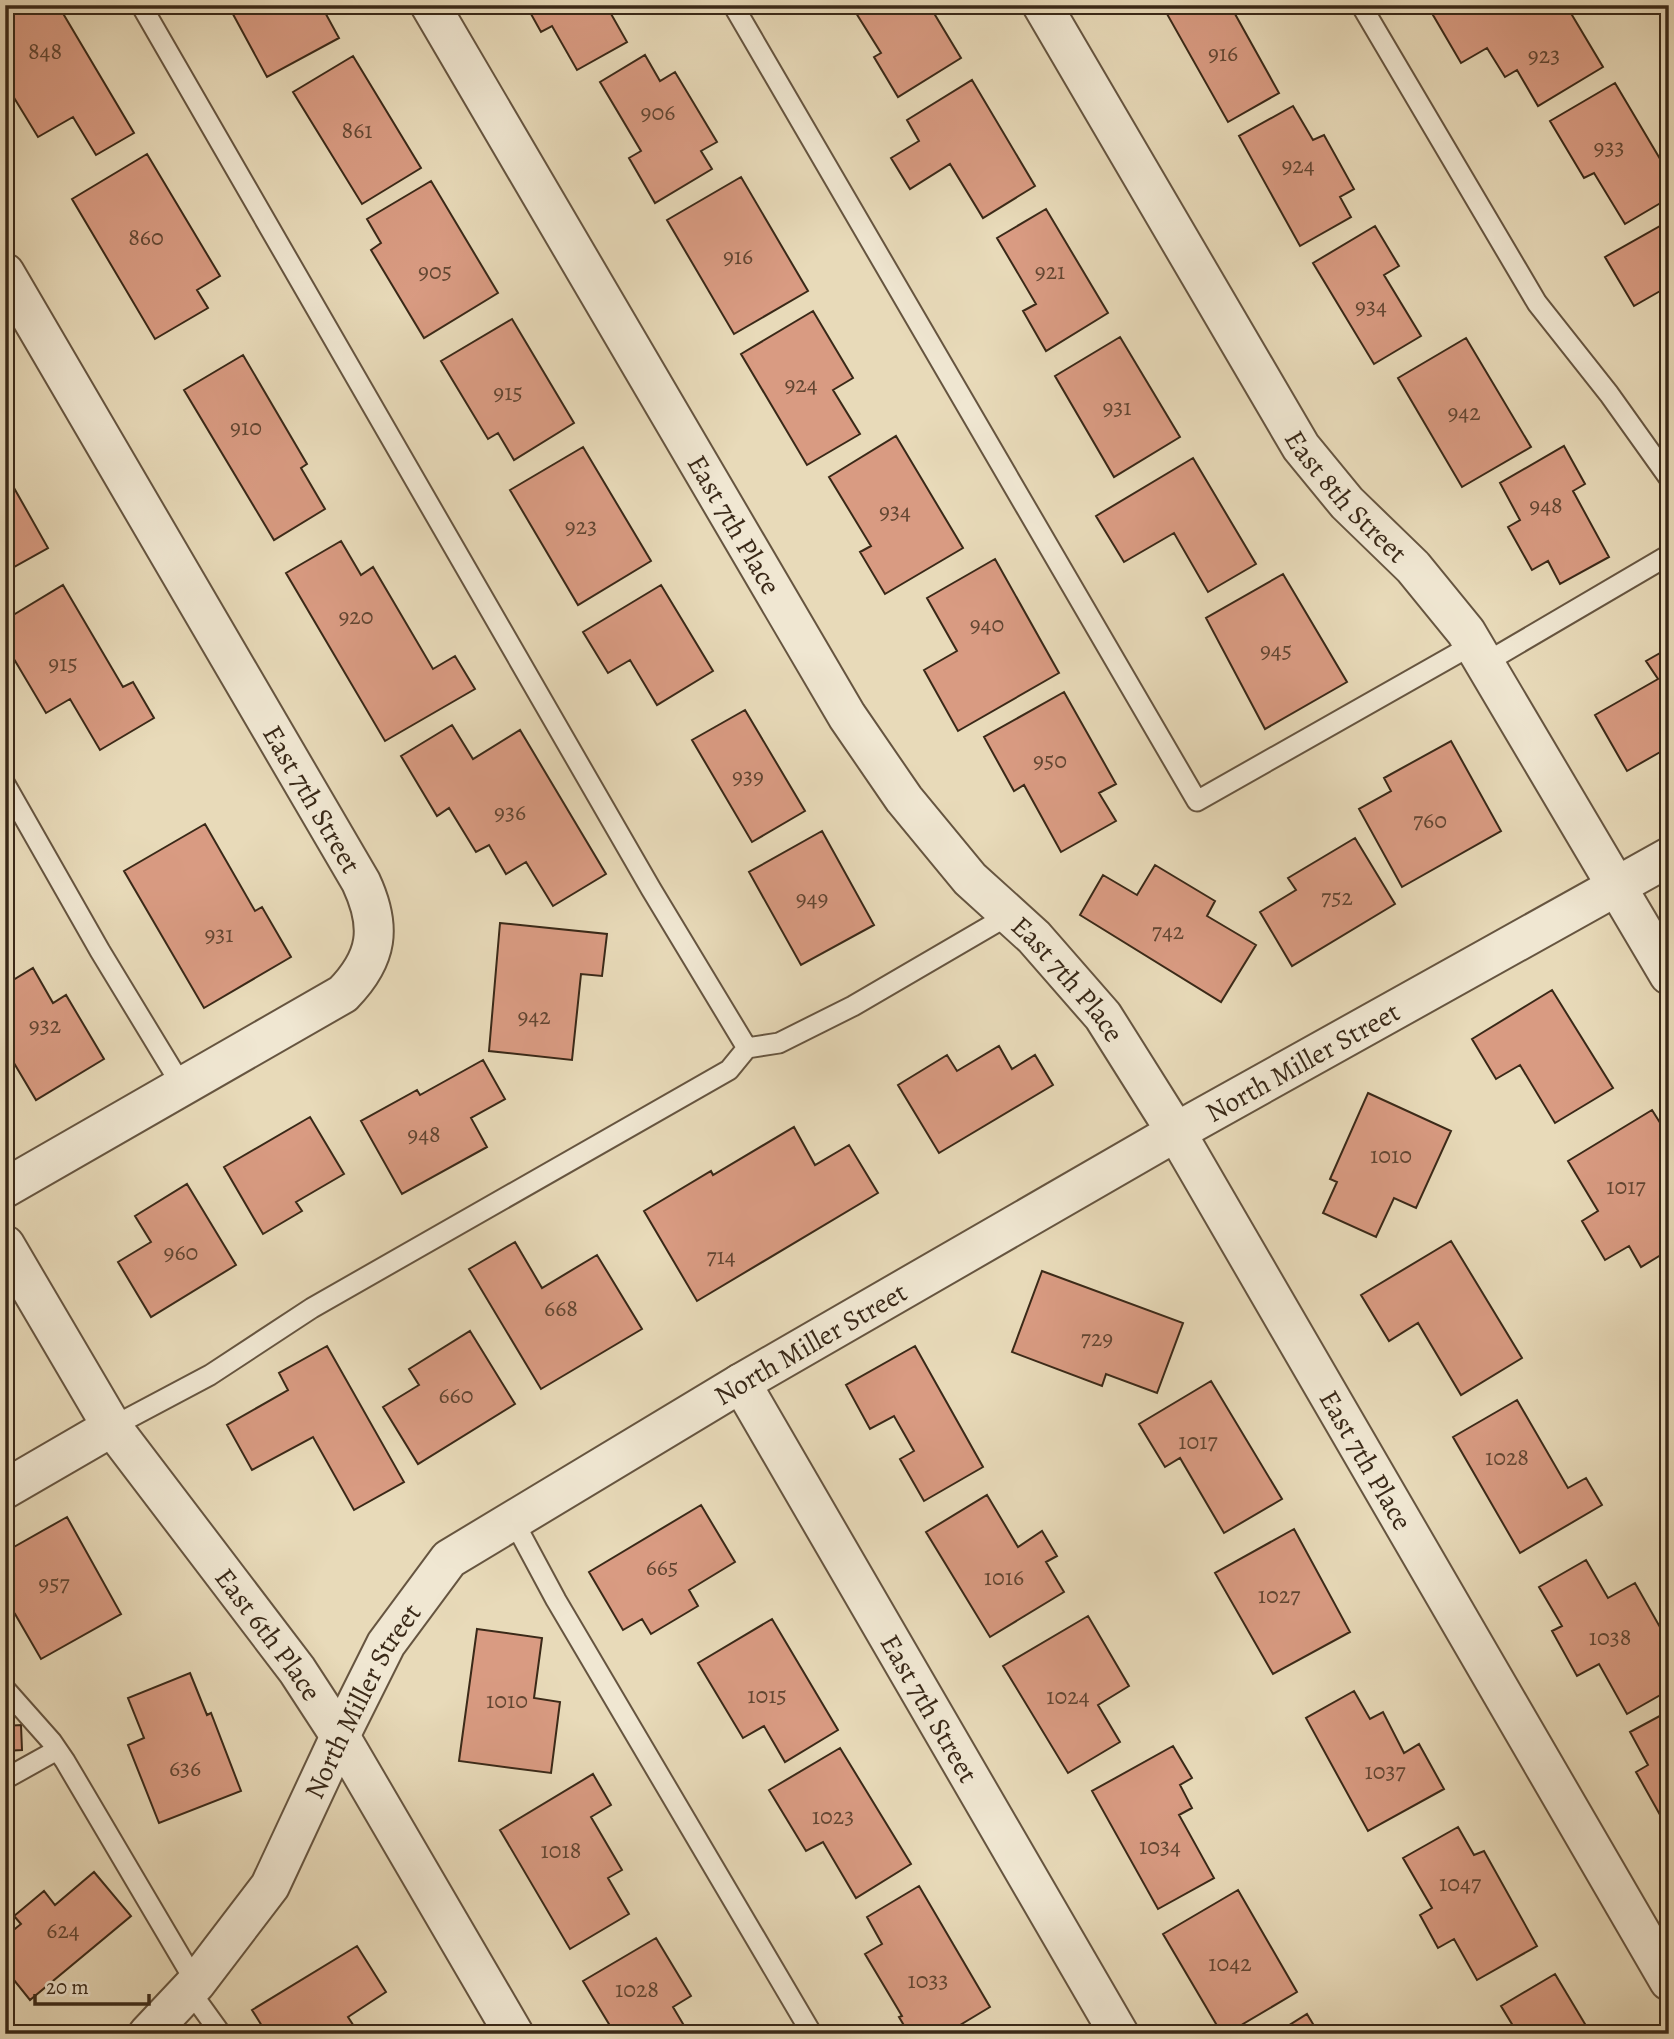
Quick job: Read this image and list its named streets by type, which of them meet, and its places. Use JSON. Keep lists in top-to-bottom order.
{
  "streets": {
    "street": [
      "East 8th Street",
      "East 7th Place",
      "East 7th Street",
      "North Miller Street",
      "East 6th Place"
    ]
  },
  "crossings": [
    ["East 8th Street", "North Miller Street"],
    ["East 7th Place", "North Miller Street"],
    ["East 7th Street", "North Miller Street"],
    ["North Miller Street", "East 6th Place"]
  ],
  "house_numbers": [
    "848",
    "916",
    "923",
    "906",
    "861",
    "933",
    "924",
    "860",
    "916",
    "905",
    "921",
    "934",
    "924",
    "915",
    "931",
    "942",
    "910",
    "948",
    "934",
    "923",
    "920",
    "940",
    "945",
    "915",
    "950",
    "939",
    "936",
    "760",
    "752",
    "949",
    "742",
    "931",
    "942",
    "932",
    "948",
    "1010",
    "1017",
    "960",
    "714",
    "668",
    "729",
    "660",
    "1017",
    "1028",
    "665",
    "1016",
    "957",
    "1027",
    "1038",
    "1015",
    "1024",
    "1010",
    "636",
    "1037",
    "1023",
    "1034",
    "1018",
    "1047",
    "624",
    "1042",
    "1033",
    "1028"
  ],
  "scale_bar": "20 m"
}
